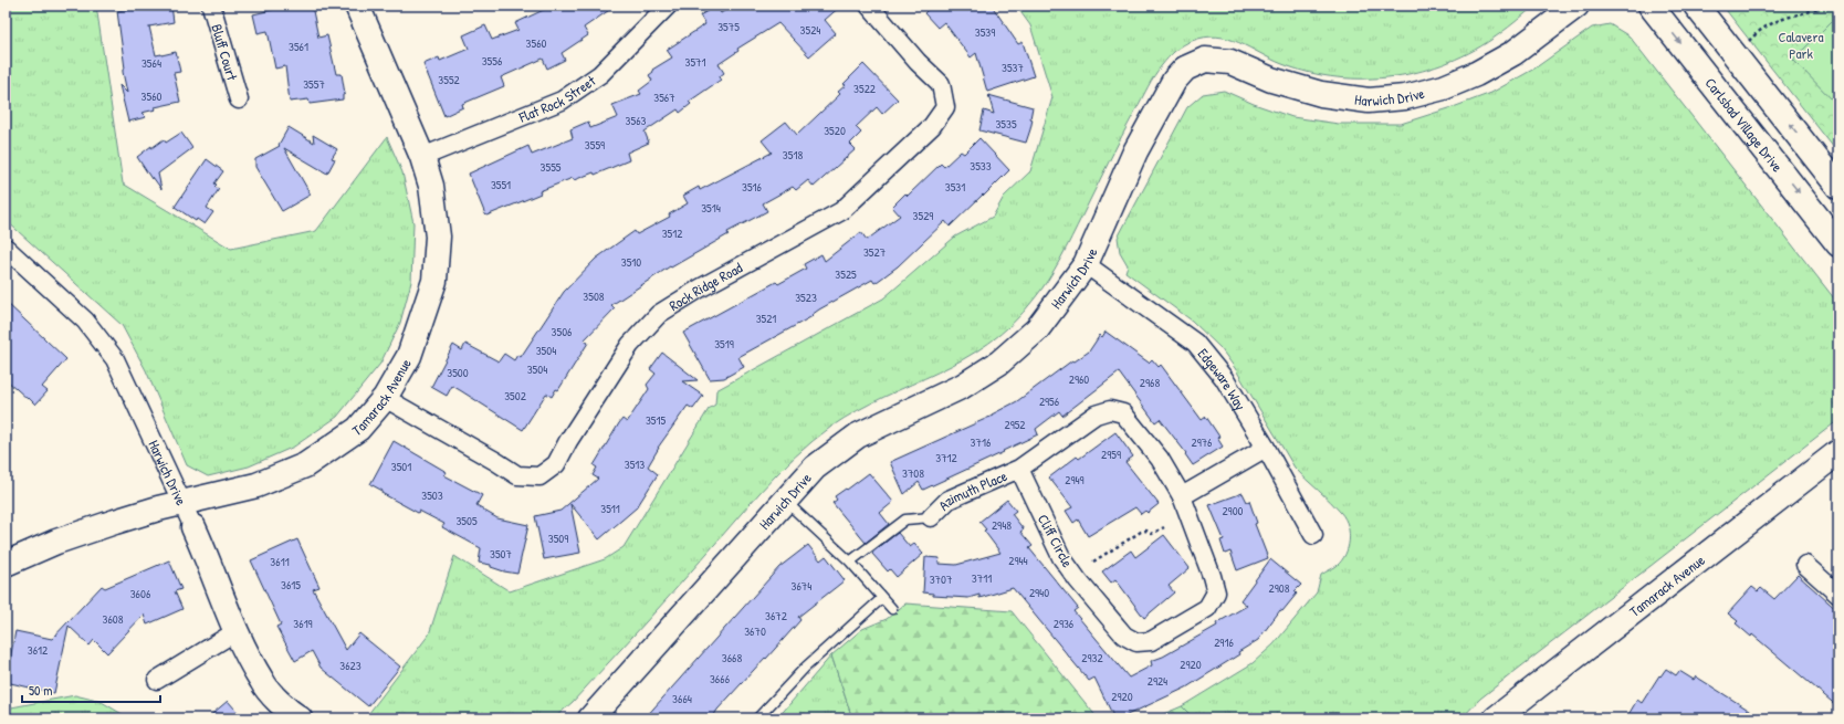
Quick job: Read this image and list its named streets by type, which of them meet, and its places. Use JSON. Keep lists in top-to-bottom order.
{
  "streets": {
    "main road": ["Harwich Drive", "Carlsbad Village Drive", "Tamarack Avenue"],
    "street": [
      "Bluff Court",
      "Flat Rock Street",
      "Rock Ridge Road",
      "Edgeware Way",
      "Azimuth Place",
      "Cliff Circle"
    ]
  },
  "crossings": [
    ["Harwich Drive", "Edgeware Way"],
    ["Harwich Drive", "Tamarack Avenue"],
    ["Flat Rock Street", "Tamarack Avenue"],
    ["Rock Ridge Road", "Tamarack Avenue"],
    ["Azimuth Place", "Cliff Circle"]
  ],
  "parks": ["Calavera Park"],
  "house_numbers": [
    "3575",
    "3524",
    "3539",
    "3560",
    "3561",
    "3556",
    "3571",
    "3564",
    "3537",
    "3552",
    "3557",
    "3522",
    "3560",
    "3567",
    "3563",
    "3535",
    "3520",
    "3559",
    "3518",
    "3533",
    "3555",
    "3551",
    "3516",
    "3531",
    "3514",
    "3529",
    "3512",
    "3527",
    "3510",
    "3525",
    "3508",
    "3523",
    "3521",
    "3506",
    "3519",
    "3504",
    "3504",
    "3500",
    "2960",
    "2968",
    "3502",
    "2956",
    "3515",
    "2952",
    "3716",
    "2976",
    "2959",
    "3712",
    "3513",
    "3501",
    "3708",
    "2949",
    "3503",
    "3511",
    "2900",
    "3505",
    "2948",
    "3509",
    "3507",
    "2944",
    "3611",
    "3711",
    "3707",
    "3615",
    "3674",
    "2908",
    "2940",
    "3606",
    "3672",
    "3608",
    "3619",
    "2936",
    "3670",
    "2916",
    "3612",
    "3668",
    "2932",
    "2920",
    "3623",
    "3666",
    "2924",
    "2920",
    "3664"
  ],
  "scale_bar": "50 m"
}
